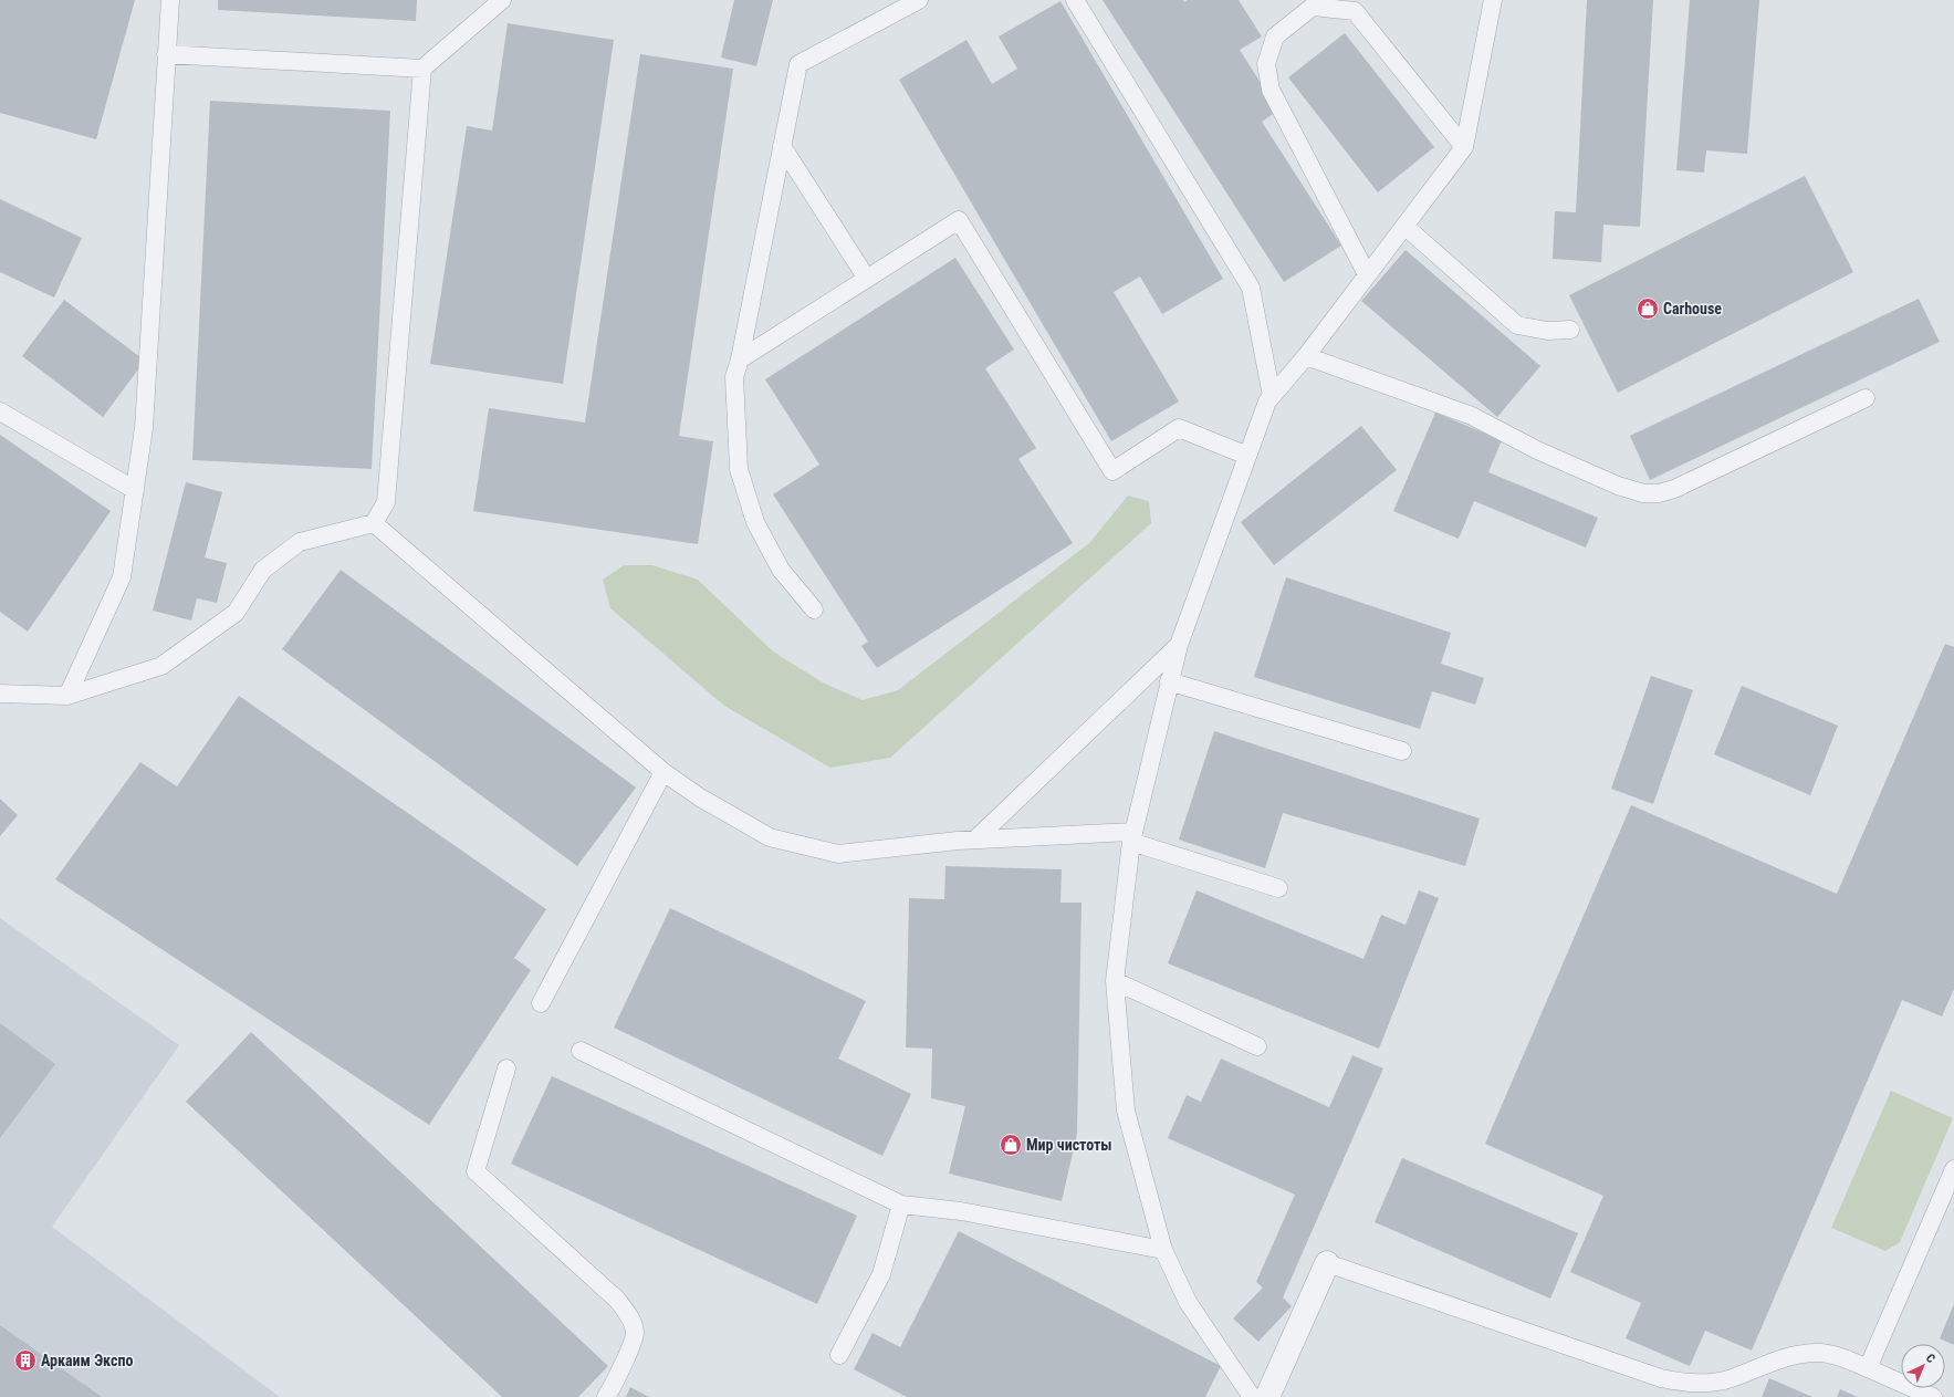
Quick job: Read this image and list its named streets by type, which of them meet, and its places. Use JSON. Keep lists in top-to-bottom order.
{
  "places": {
    "shop": ["Carhouse", "Мир чистоты"],
    "building": ["Аркаим Экспо"]
  },
  "north": "top right"
}
